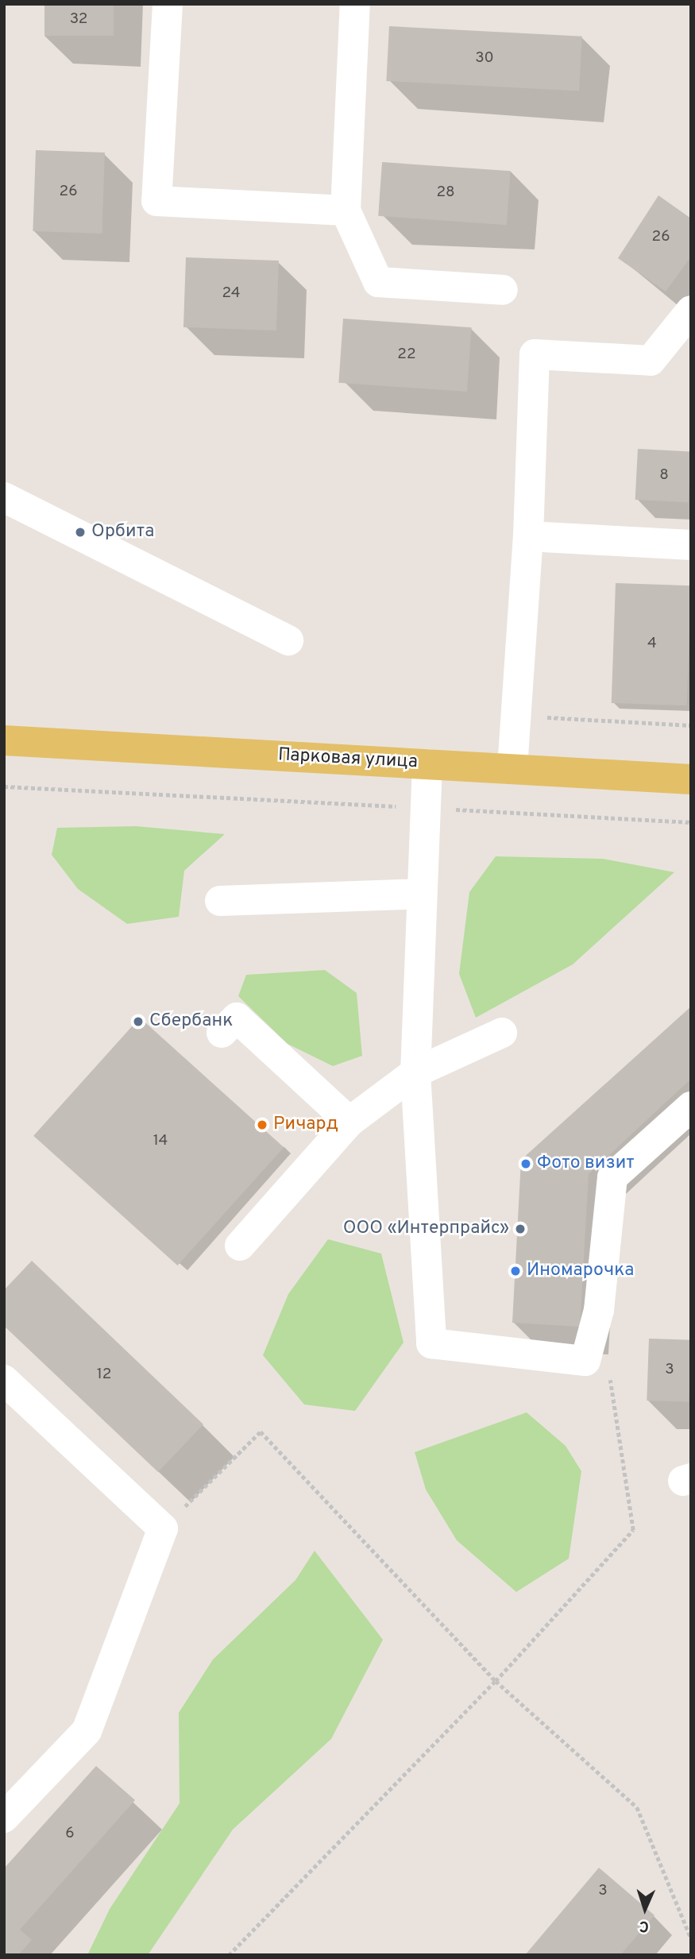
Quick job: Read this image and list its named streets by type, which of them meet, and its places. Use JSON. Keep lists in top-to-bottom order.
{
  "streets": {
    "main road": ["Парковая улица"]
  },
  "places": [
    "Орбита",
    "Сбербанк",
    "Ричард",
    "Фото визит",
    "ООО «Интерпрайс»",
    "Иномарочка"
  ],
  "house_numbers": [
    "32",
    "30",
    "26",
    "28",
    "26",
    "24",
    "22",
    "8",
    "4",
    "14",
    "3",
    "12",
    "6",
    "3"
  ],
  "north": "bottom"
}
